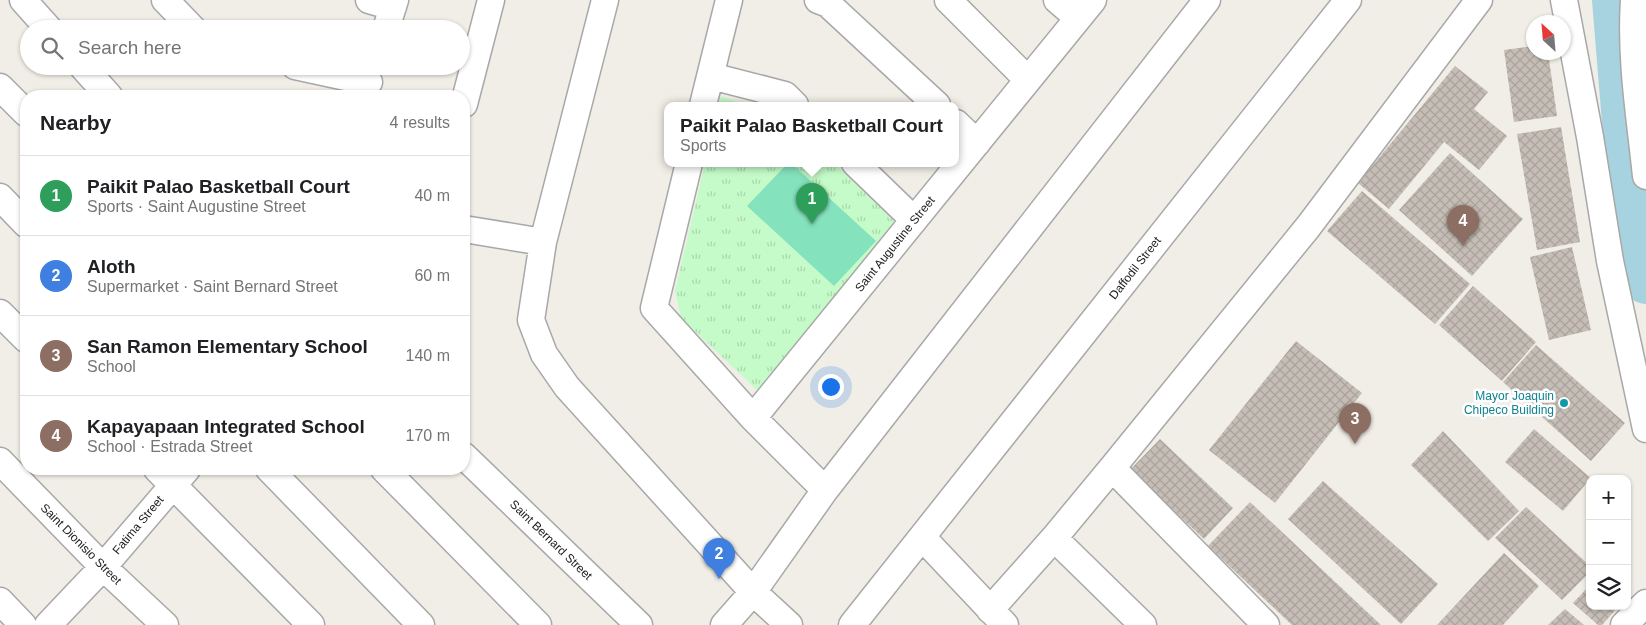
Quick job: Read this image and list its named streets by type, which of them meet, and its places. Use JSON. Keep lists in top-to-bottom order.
{
  "streets": {
    "street": [
      "Saint Augustine Street",
      "Daffodil Street",
      "Fatima Street",
      "Saint Bernard Street",
      "Saint Dionisio Street"
    ]
  },
  "crossings": [
    ["Fatima Street", "Saint Dionisio Street"]
  ],
  "places": ["Mayor Joaquin Chipeco Building"],
  "north": "top left",
  "page": {
    "search": "Search here",
    "heading": ["Nearby", "4 results"],
    "popup": ["Paikit Palao Basketball Court", "Sports"],
    "list": [
      {
        "mark": "1",
        "name": "Paikit Palao Basketball Court",
        "note": "Sports · Saint Augustine Street",
        "value": "40 m"
      },
      {
        "mark": "2",
        "name": "Aloth",
        "note": "Supermarket · Saint Bernard Street",
        "value": "60 m"
      },
      {
        "mark": "3",
        "name": "San Ramon Elementary School",
        "note": "School",
        "value": "140 m"
      },
      {
        "mark": "4",
        "name": "Kapayapaan Integrated School",
        "note": "School · Estrada Street",
        "value": "170 m"
      }
    ],
    "pins": [
      "1",
      "4",
      "3",
      "2"
    ],
    "map_buttons": ["+", "−"]
  }
}
